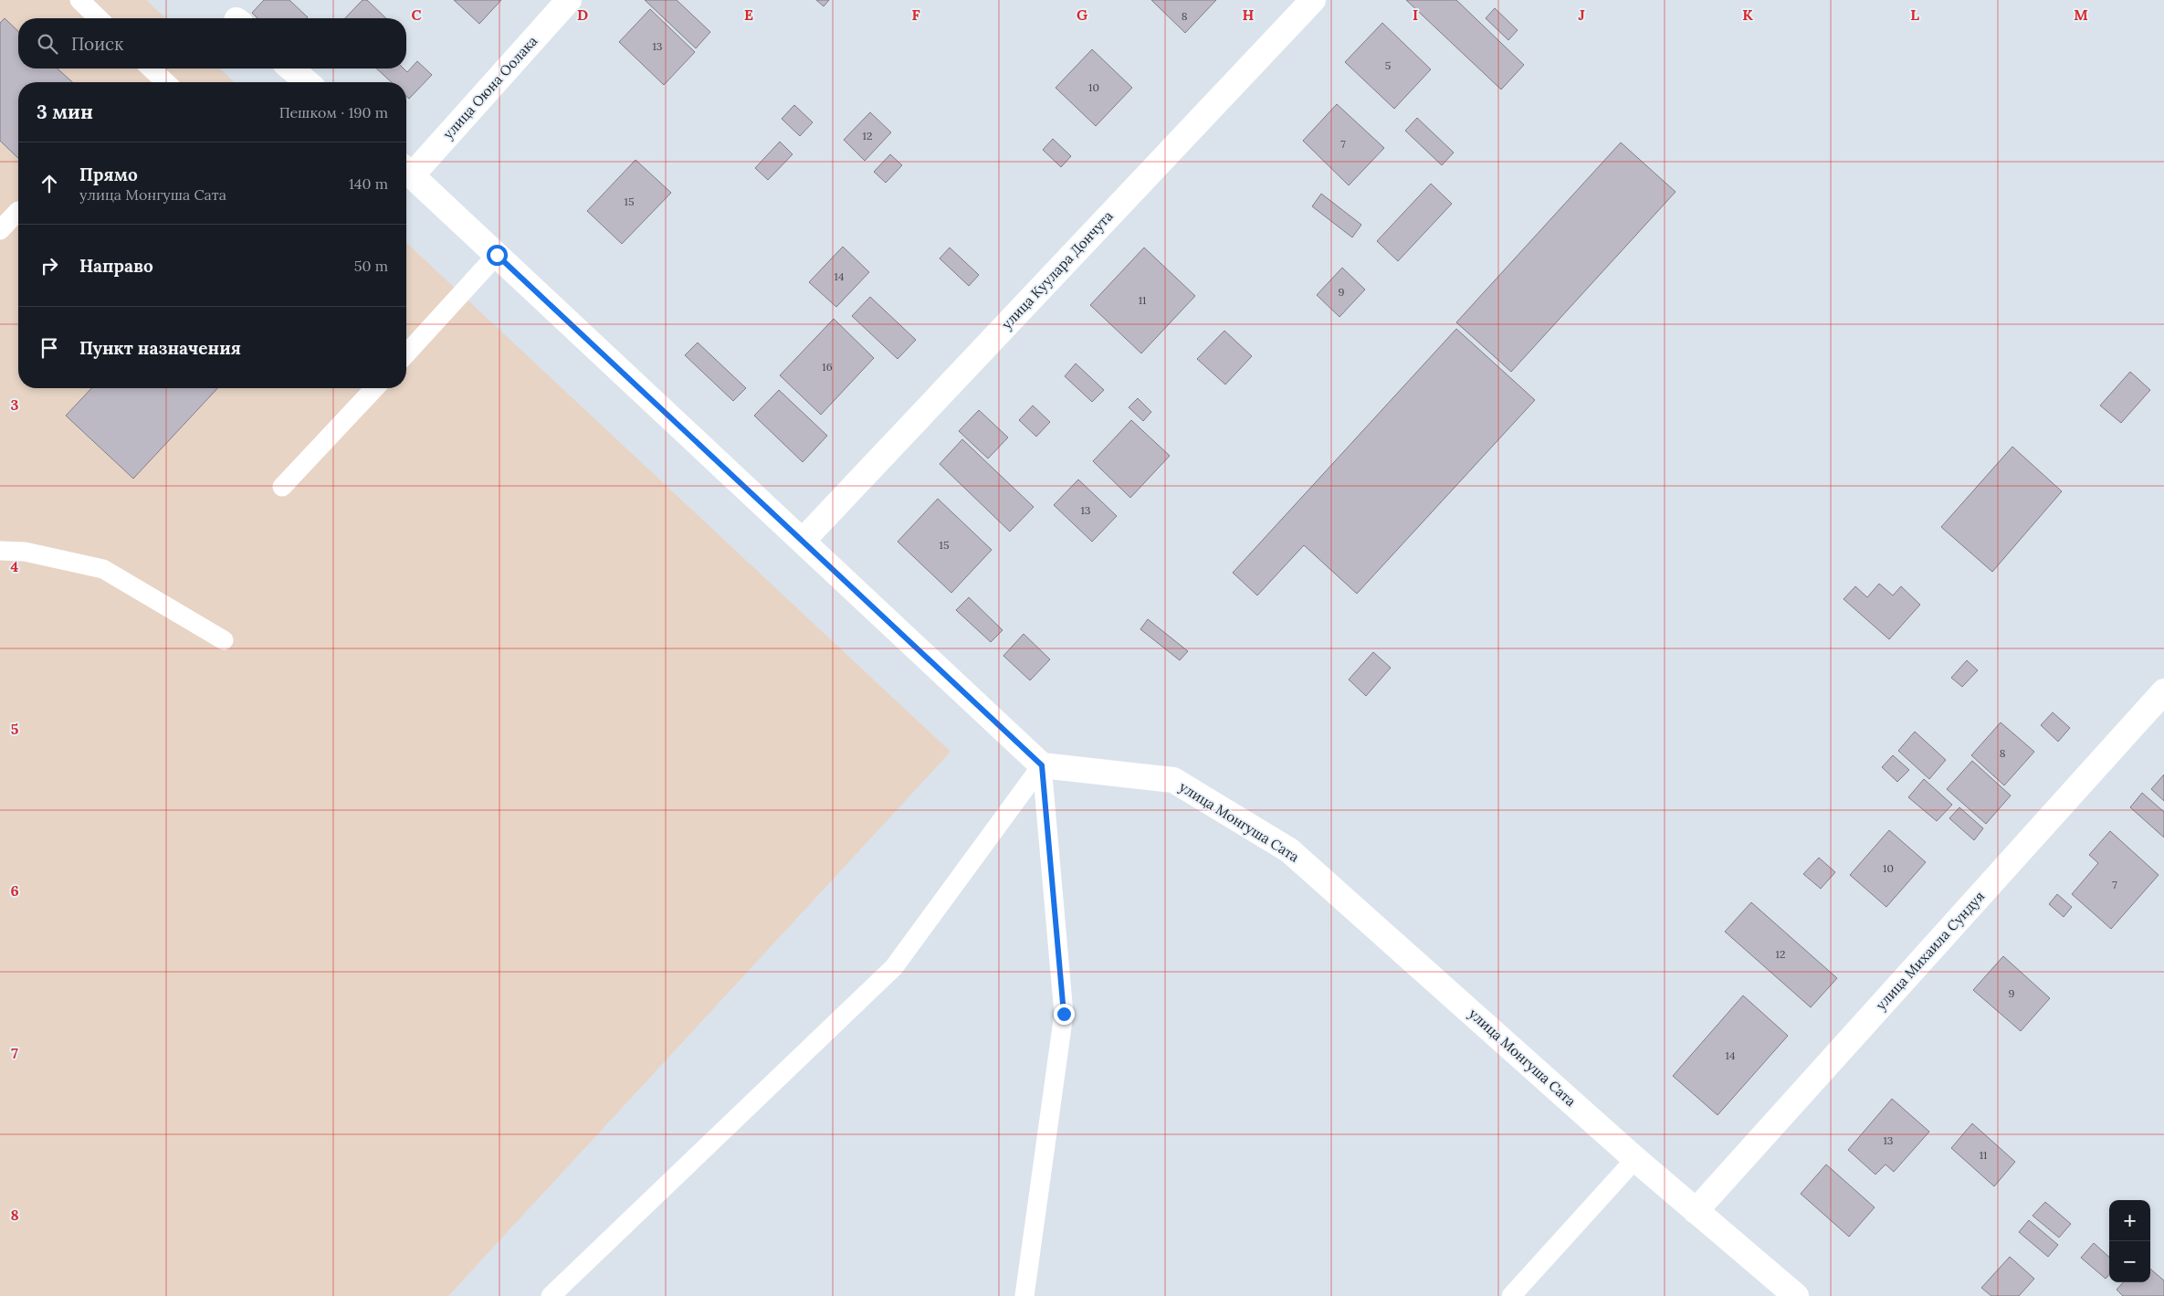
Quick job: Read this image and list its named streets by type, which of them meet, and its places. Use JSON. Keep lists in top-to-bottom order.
{
  "streets": {
    "street": [
      "улица Оюна Оолака",
      "улица Куулара Дончута",
      "улица Монгуша Сата",
      "улица Михаила Сундуя"
    ]
  },
  "crossings": [
    ["улица Монгуша Сата", "улица Михаила Сундуя"]
  ],
  "house_numbers": [
    "8",
    "13",
    "5",
    "10",
    "12",
    "7",
    "15",
    "14",
    "9",
    "11",
    "16",
    "13",
    "15",
    "8",
    "10",
    "7",
    "12",
    "9",
    "14",
    "13",
    "11"
  ],
  "page": {
    "search": "Поиск",
    "heading": ["3 мин", "Пешком · 190 m"],
    "list": [
      ["Прямо", "улица Монгуша Сата", "140 m"],
      ["Направо", "50 m"],
      "Пункт назначения"
    ],
    "map_buttons": ["+", "−"]
  },
  "grid": {
    "columns": [
      "C",
      "D",
      "E",
      "F",
      "G",
      "H",
      "I",
      "J",
      "K",
      "L",
      "M"
    ],
    "rows": [
      "3",
      "4",
      "5",
      "6",
      "7",
      "8"
    ]
  }
}
